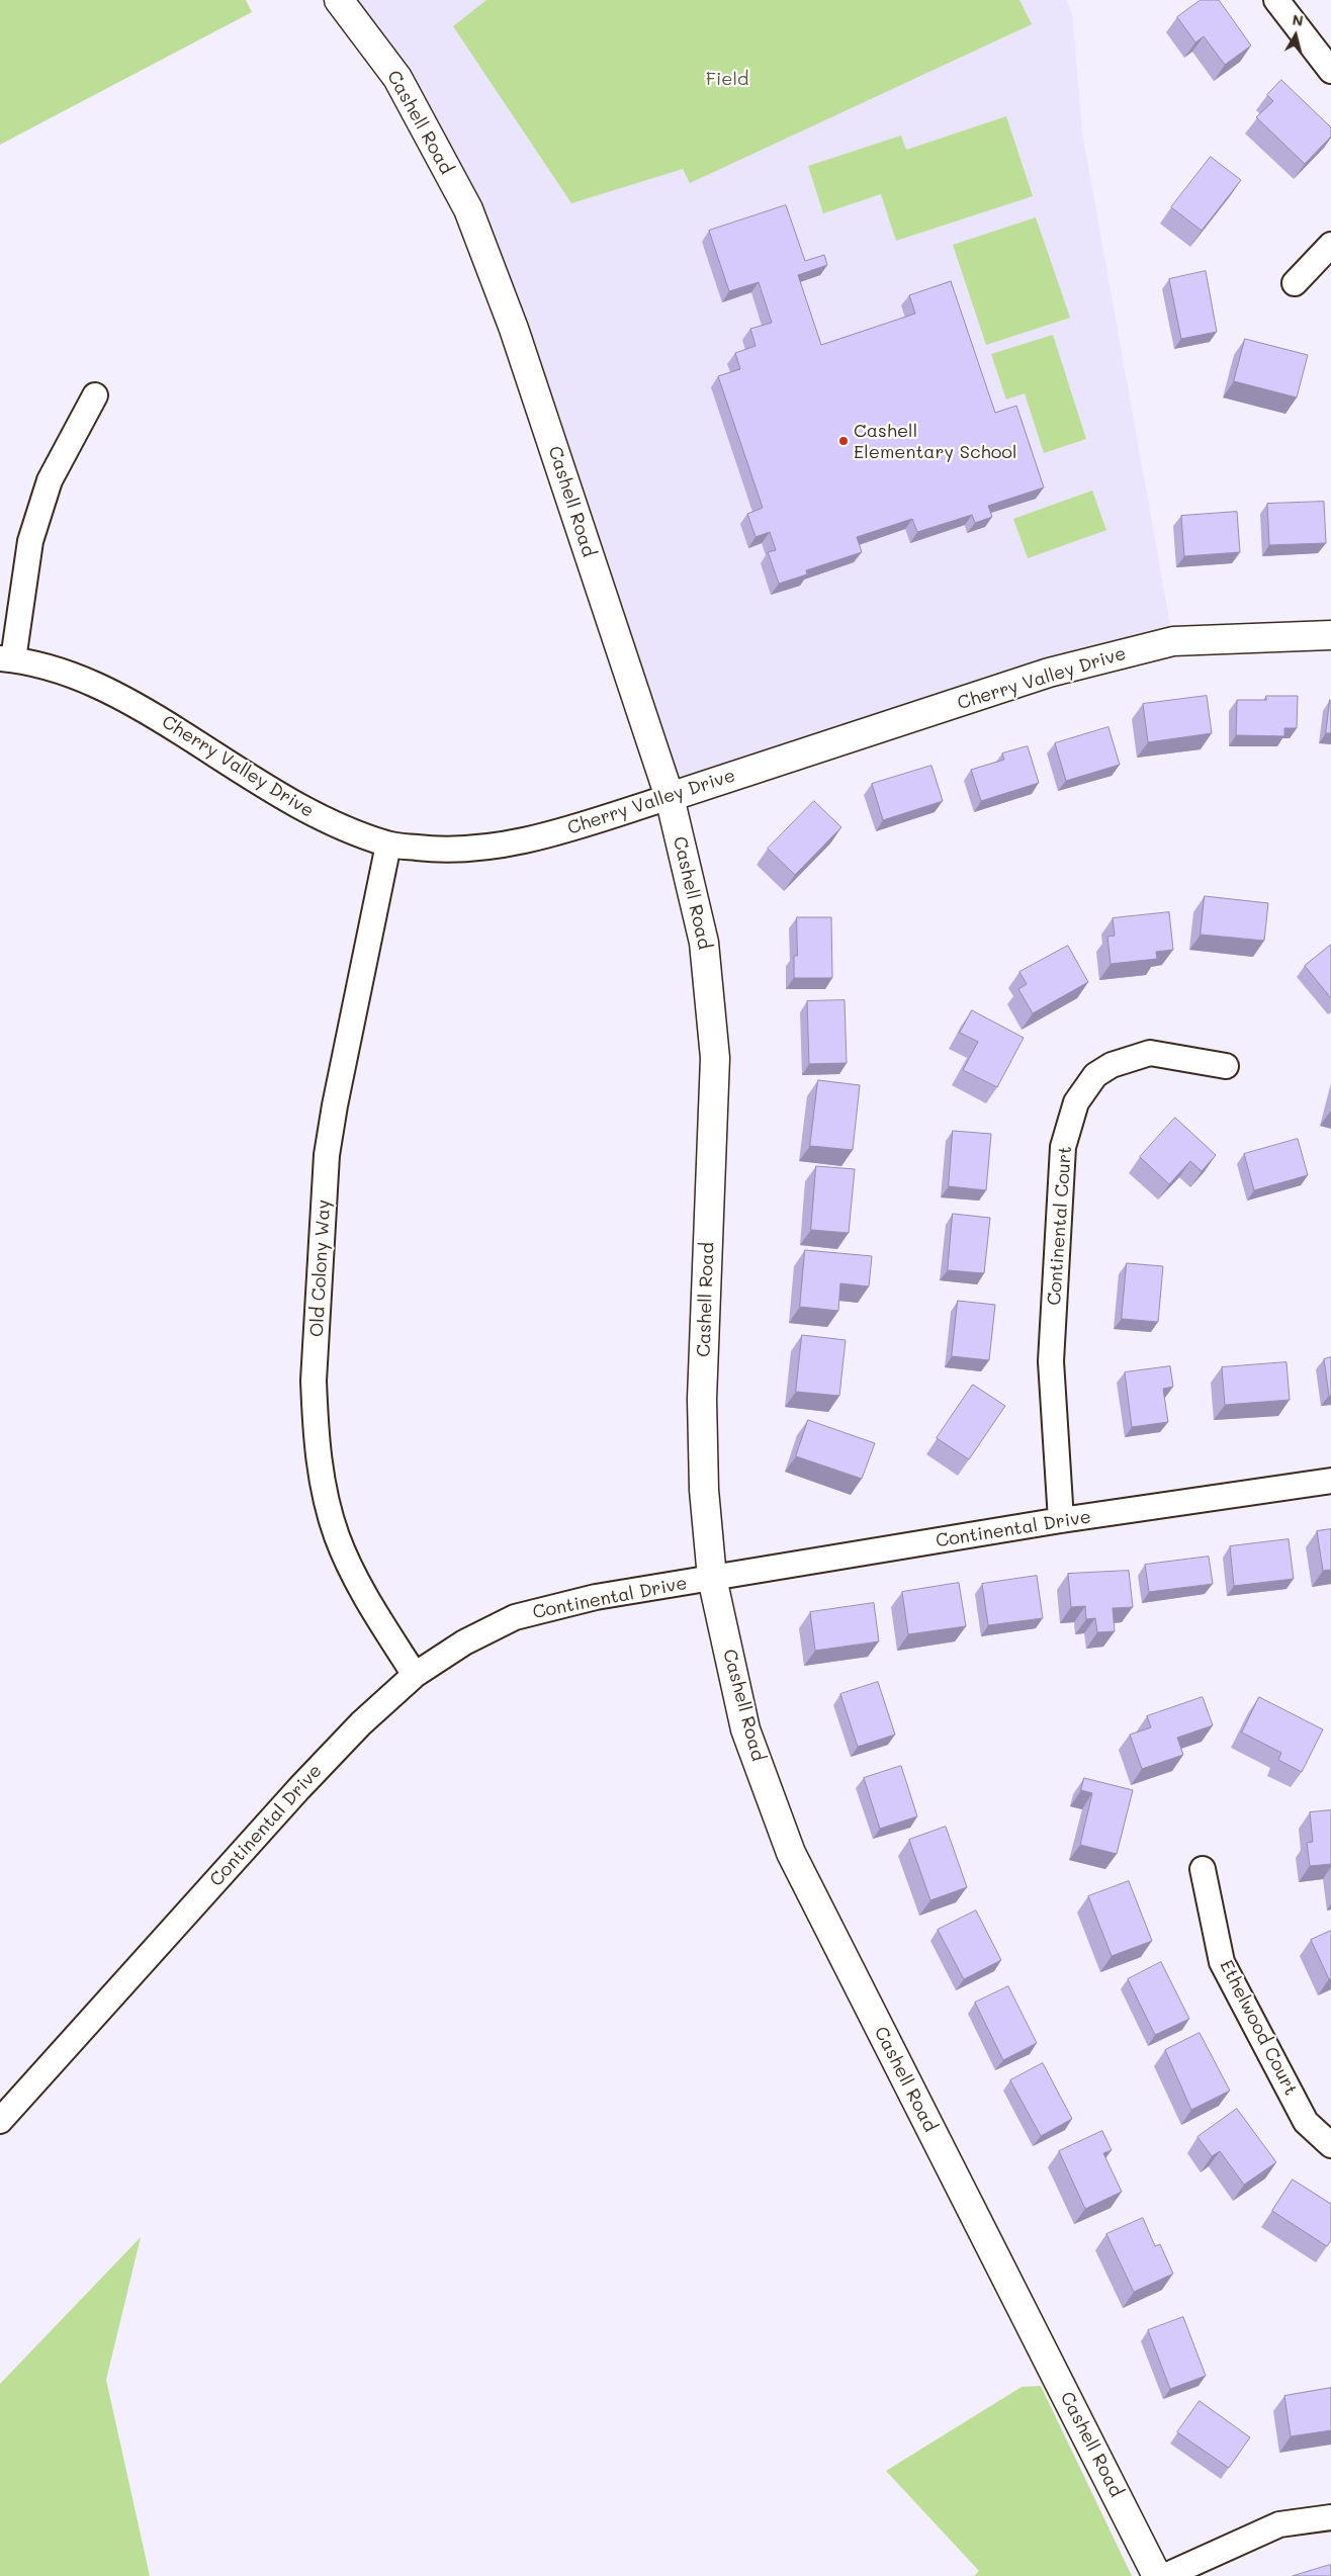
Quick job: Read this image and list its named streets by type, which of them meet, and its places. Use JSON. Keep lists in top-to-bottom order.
{
  "streets": {
    "street": [
      "Cashell Road",
      "Cherry Valley Drive",
      "Continental Court",
      "Old Colony Way",
      "Continental Drive",
      "Ethelwood Court"
    ]
  },
  "crossings": [
    ["Cashell Road", "Cherry Valley Drive"],
    ["Cashell Road", "Continental Drive"],
    ["Cherry Valley Drive", "Old Colony Way"],
    ["Continental Court", "Continental Drive"],
    ["Old Colony Way", "Continental Drive"]
  ],
  "parks": ["Field"],
  "places": ["Cashell Elementary School"],
  "north": "top"
}
